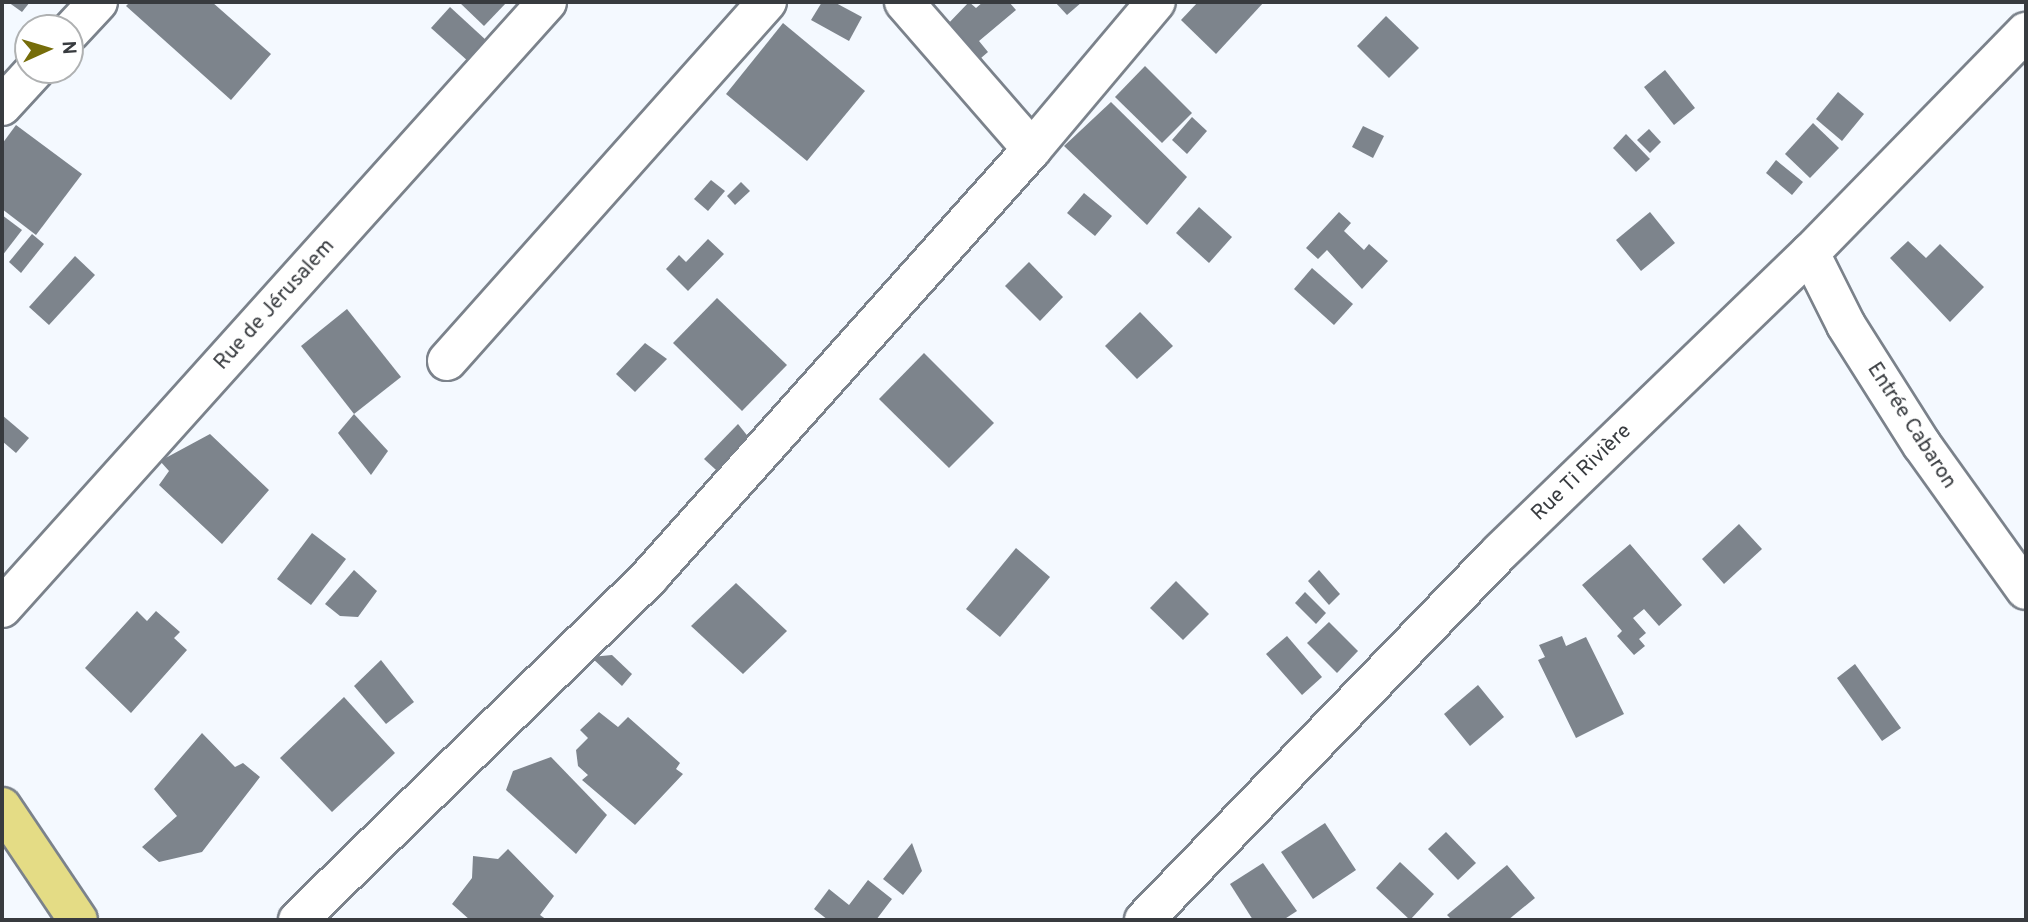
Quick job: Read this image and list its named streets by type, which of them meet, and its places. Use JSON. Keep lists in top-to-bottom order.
{
  "streets": {
    "street": ["Rue de Jérusalem", "Entrée Cabaron", "Rue Ti Rivière"]
  },
  "crossings": [
    ["Entrée Cabaron", "Rue Ti Rivière"]
  ],
  "north": "right"
}
